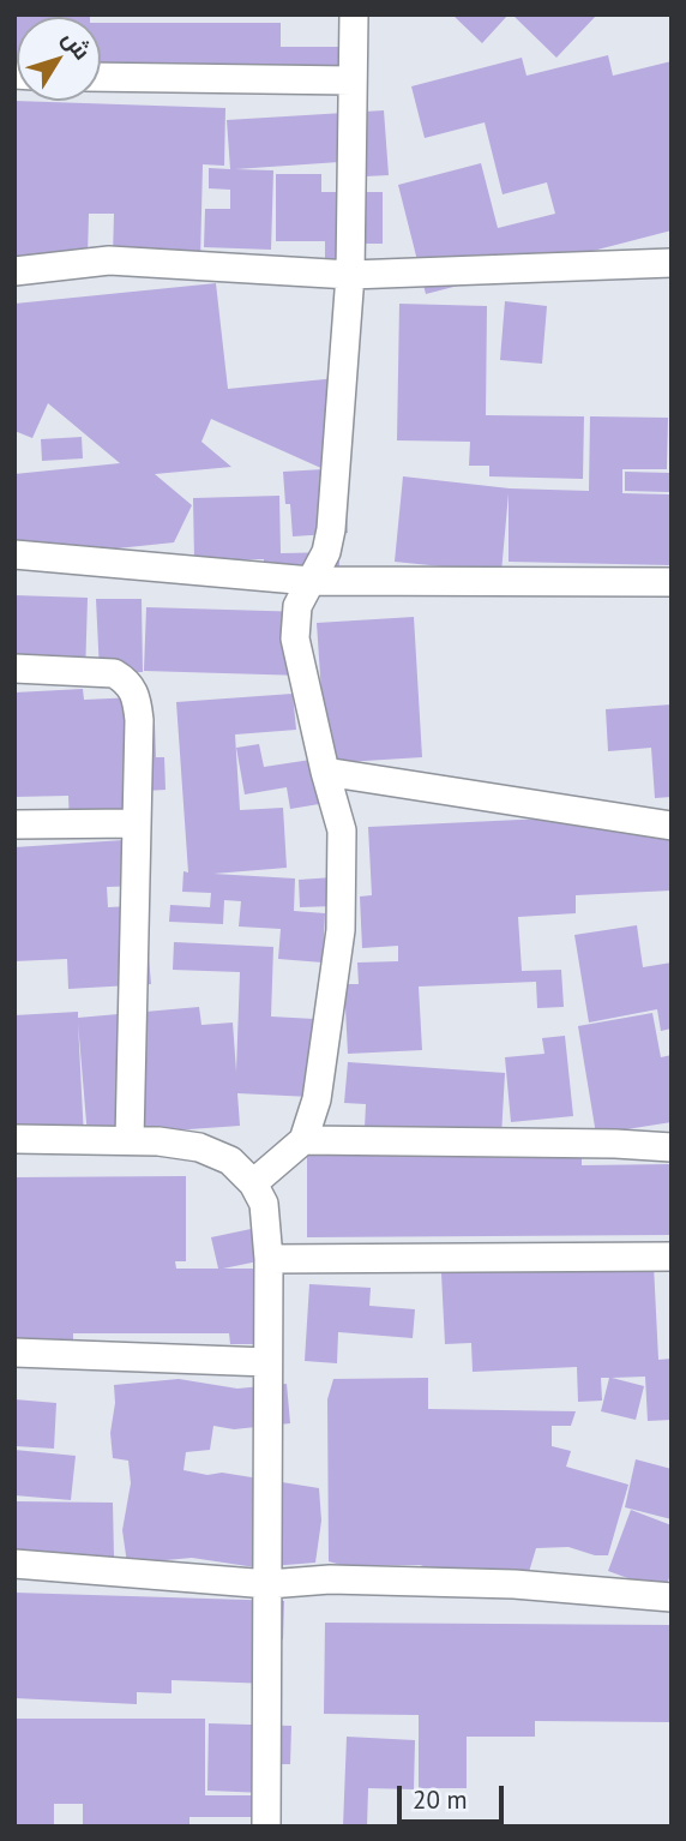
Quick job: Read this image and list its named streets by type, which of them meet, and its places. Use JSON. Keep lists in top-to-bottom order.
{
  "scale_bar": "20 m",
  "north": "top right"
}
